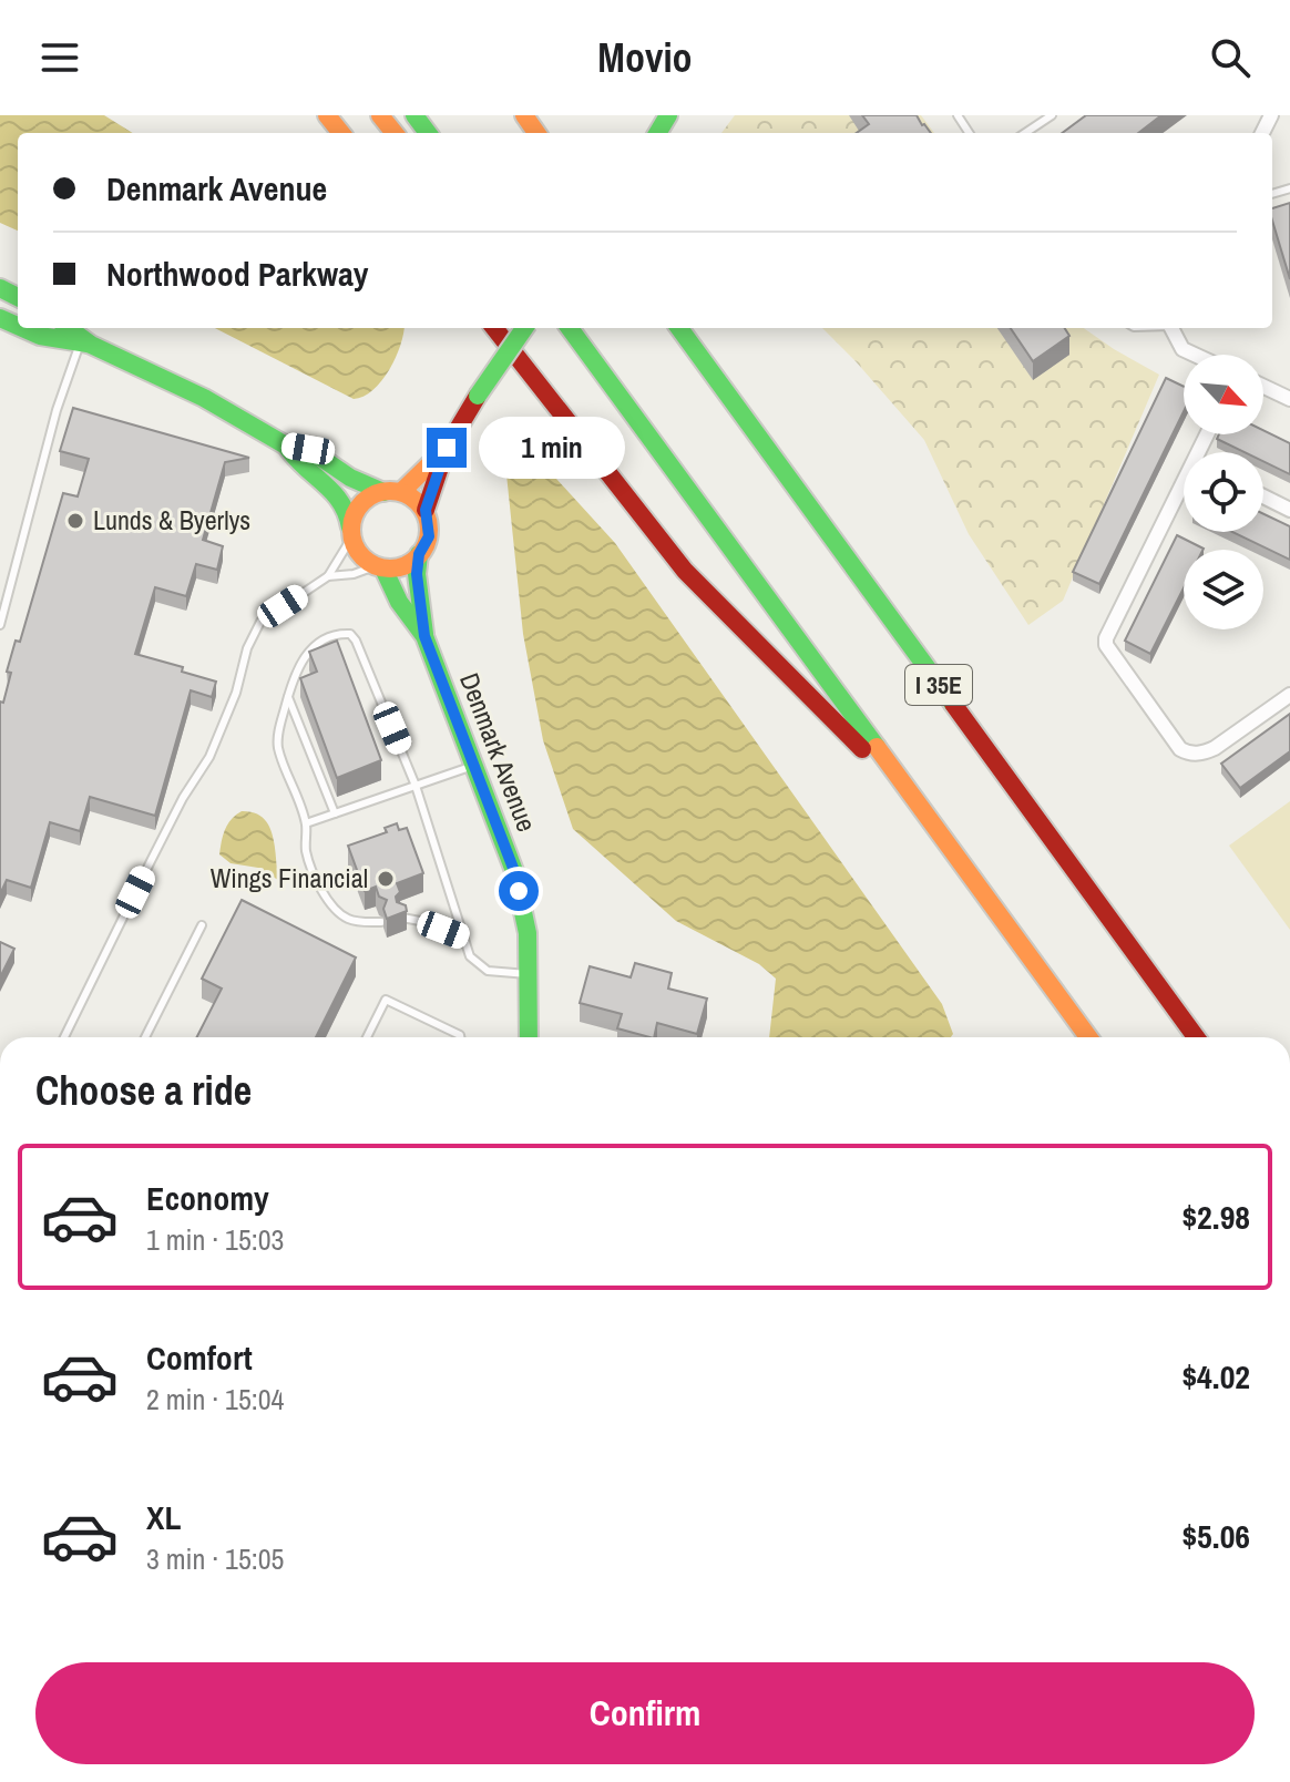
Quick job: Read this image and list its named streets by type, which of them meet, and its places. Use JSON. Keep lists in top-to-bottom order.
{
  "streets": {
    "main road": ["I 35E", "Denmark Avenue"]
  },
  "places": ["Lunds & Byerlys", "Wings Financial"],
  "north": "bottom right",
  "page": {
    "header": "Movio",
    "banner": ["Denmark Avenue", "Northwood Parkway"],
    "bubble": "1 min",
    "heading": "Choose a ride",
    "list": [
      {
        "name": "Economy",
        "note": "1 min · 15:03",
        "value": "$2.98"
      },
      {
        "name": "Comfort",
        "note": "2 min · 15:04",
        "value": "$4.02"
      },
      {
        "name": "XL",
        "note": "3 min · 15:05",
        "value": "$5.06"
      }
    ],
    "buttons": "Confirm"
  }
}
